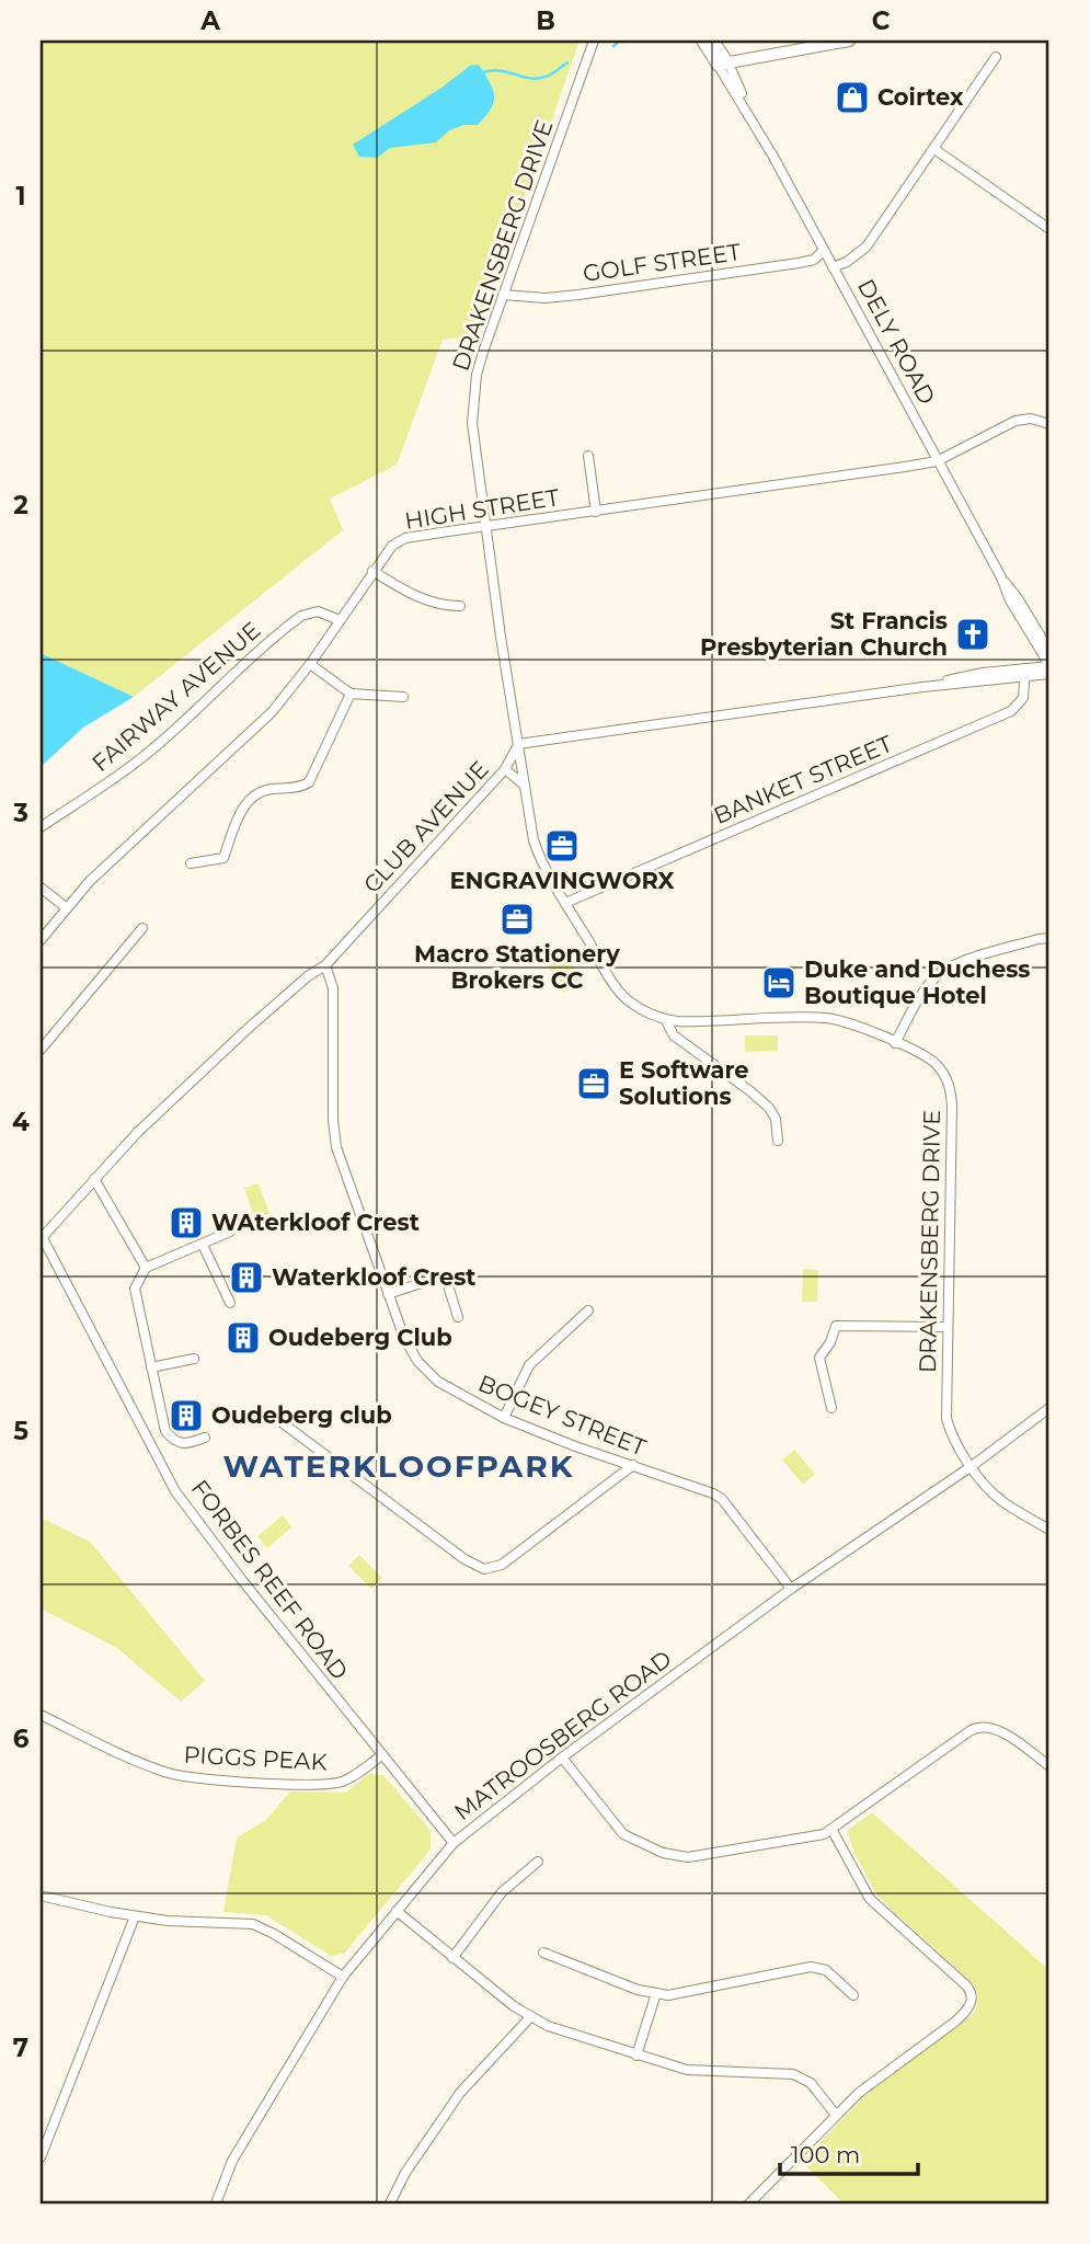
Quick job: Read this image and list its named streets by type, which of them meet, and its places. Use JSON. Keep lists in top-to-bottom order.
{
  "streets": {
    "main road": ["DELY ROAD"],
    "street": [
      "DRAKENSBERG DRIVE",
      "GOLF STREET",
      "HIGH STREET",
      "FAIRWAY AVENUE",
      "BANKET STREET",
      "CLUB AVENUE",
      "BOGEY STREET",
      "FORBES REEF ROAD",
      "MATROOSBERG ROAD",
      "PIGGS PEAK"
    ]
  },
  "crossings": [
    ["DRAKENSBERG DRIVE", "GOLF STREET"],
    ["DRAKENSBERG DRIVE", "HIGH STREET"],
    ["DRAKENSBERG DRIVE", "BANKET STREET"],
    ["DRAKENSBERG DRIVE", "CLUB AVENUE"],
    ["DRAKENSBERG DRIVE", "MATROOSBERG ROAD"],
    ["GOLF STREET", "DELY ROAD"],
    ["DELY ROAD", "HIGH STREET"],
    ["HIGH STREET", "FAIRWAY AVENUE"],
    ["CLUB AVENUE", "BOGEY STREET"],
    ["CLUB AVENUE", "FORBES REEF ROAD"],
    ["BOGEY STREET", "MATROOSBERG ROAD"],
    ["FORBES REEF ROAD", "MATROOSBERG ROAD"],
    ["FORBES REEF ROAD", "PIGGS PEAK"]
  ],
  "districts": ["WATERKLOOFPARK"],
  "places": {
    "shop": ["Coirtex"],
    "church": ["St Francis Presbyterian Church"],
    "office": ["ENGRAVINGWORX", "Macro Stationery Brokers CC", "E Software Solutions"],
    "hotel": ["Duke and Duchess Boutique Hotel"],
    "building": [
      "WAterkloof Crest",
      "Waterkloof Crest",
      "Oudeberg Club",
      "Oudeberg club"
    ]
  },
  "scale_bar": "100 m",
  "grid": {
    "columns": ["A", "B", "C"],
    "rows": [
      "1",
      "2",
      "3",
      "4",
      "5",
      "6",
      "7"
    ]
  }
}
